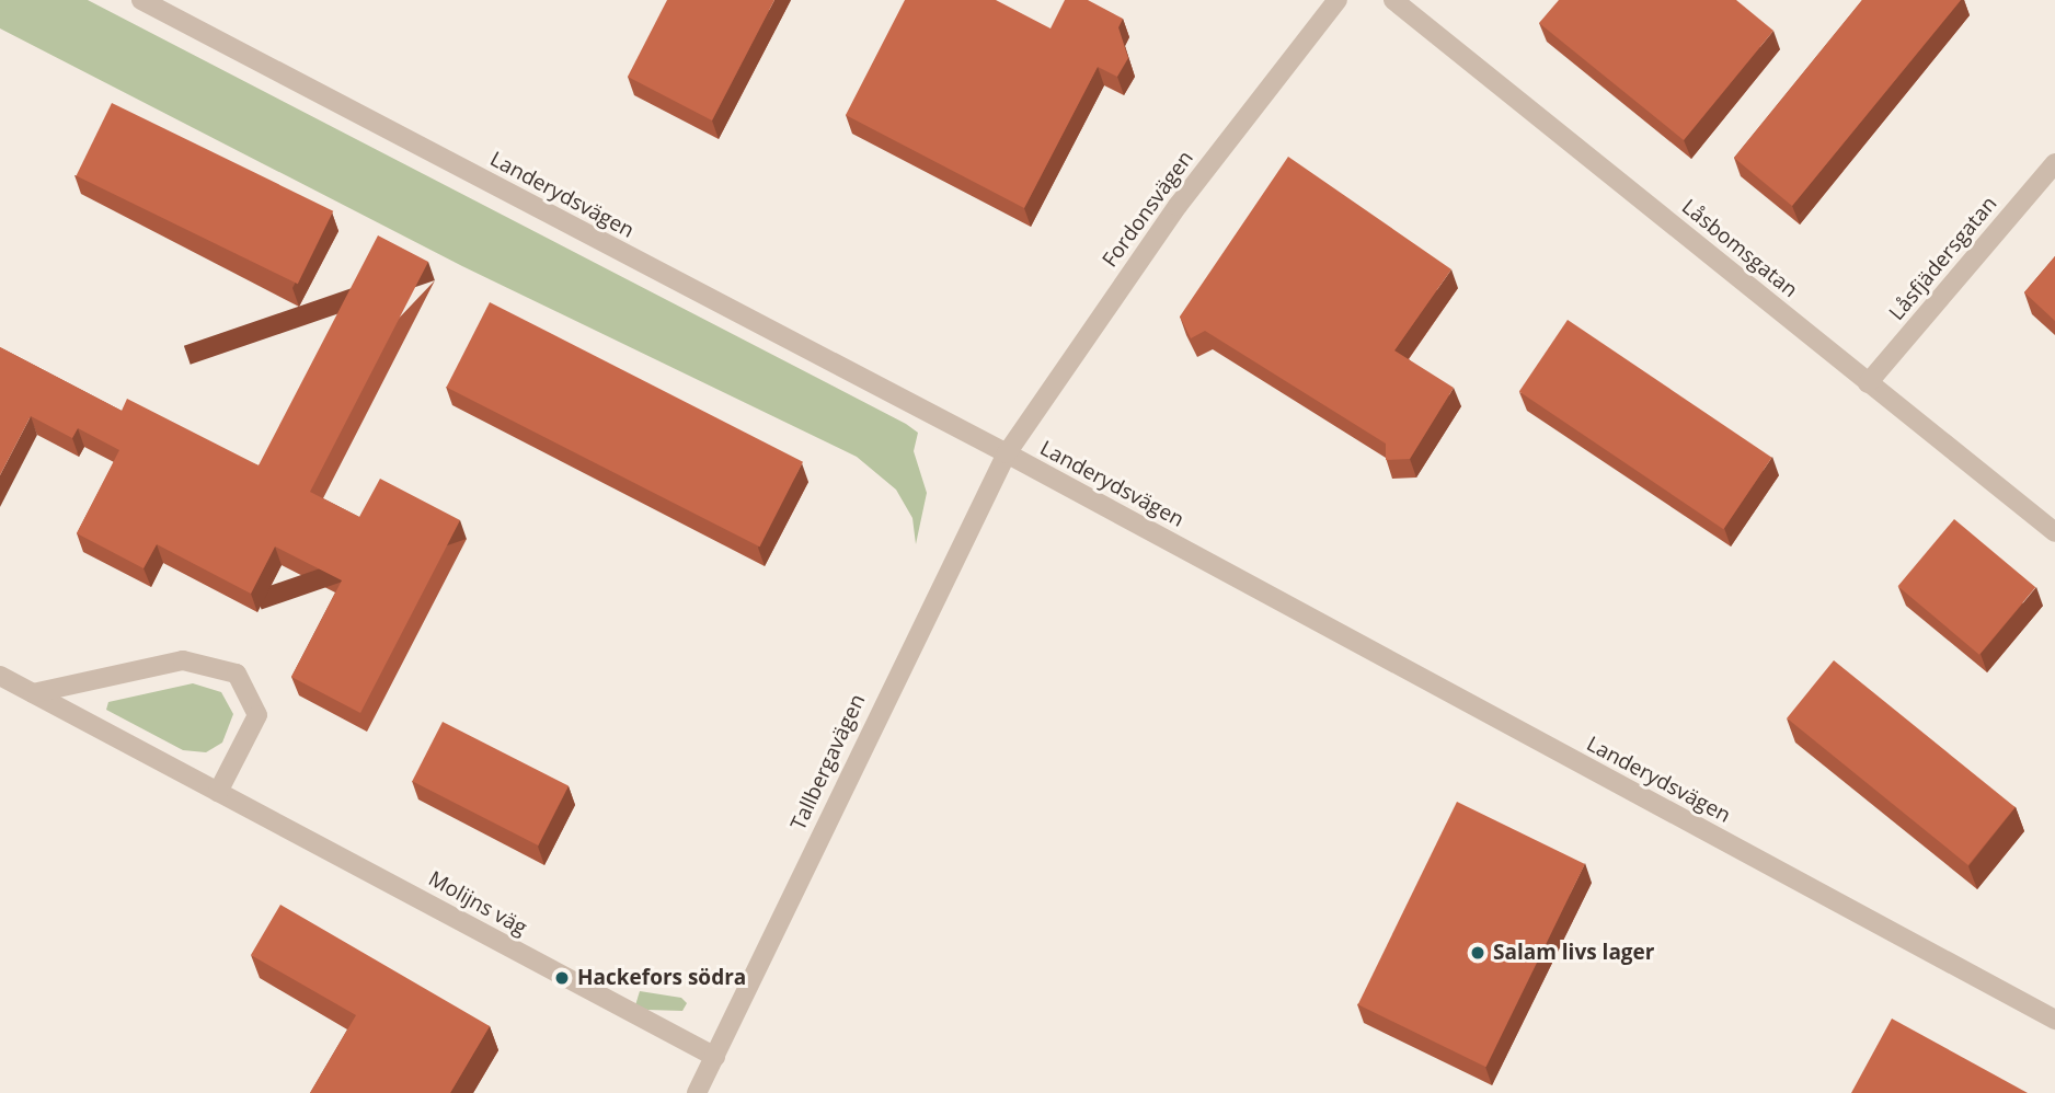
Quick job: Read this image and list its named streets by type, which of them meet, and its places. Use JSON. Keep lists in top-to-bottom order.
{
  "streets": {
    "street": [
      "Landerydsvägen",
      "Fordonsvägen",
      "Låsbomsgatan",
      "Låsfjädersgatan",
      "Tallbergavägen",
      "Molijns väg"
    ]
  },
  "crossings": [
    ["Landerydsvägen", "Fordonsvägen"],
    ["Landerydsvägen", "Tallbergavägen"],
    ["Fordonsvägen", "Tallbergavägen"],
    ["Låsbomsgatan", "Låsfjädersgatan"],
    ["Tallbergavägen", "Molijns väg"]
  ],
  "places": ["Salam livs lager", "Hackefors södra"]
}
